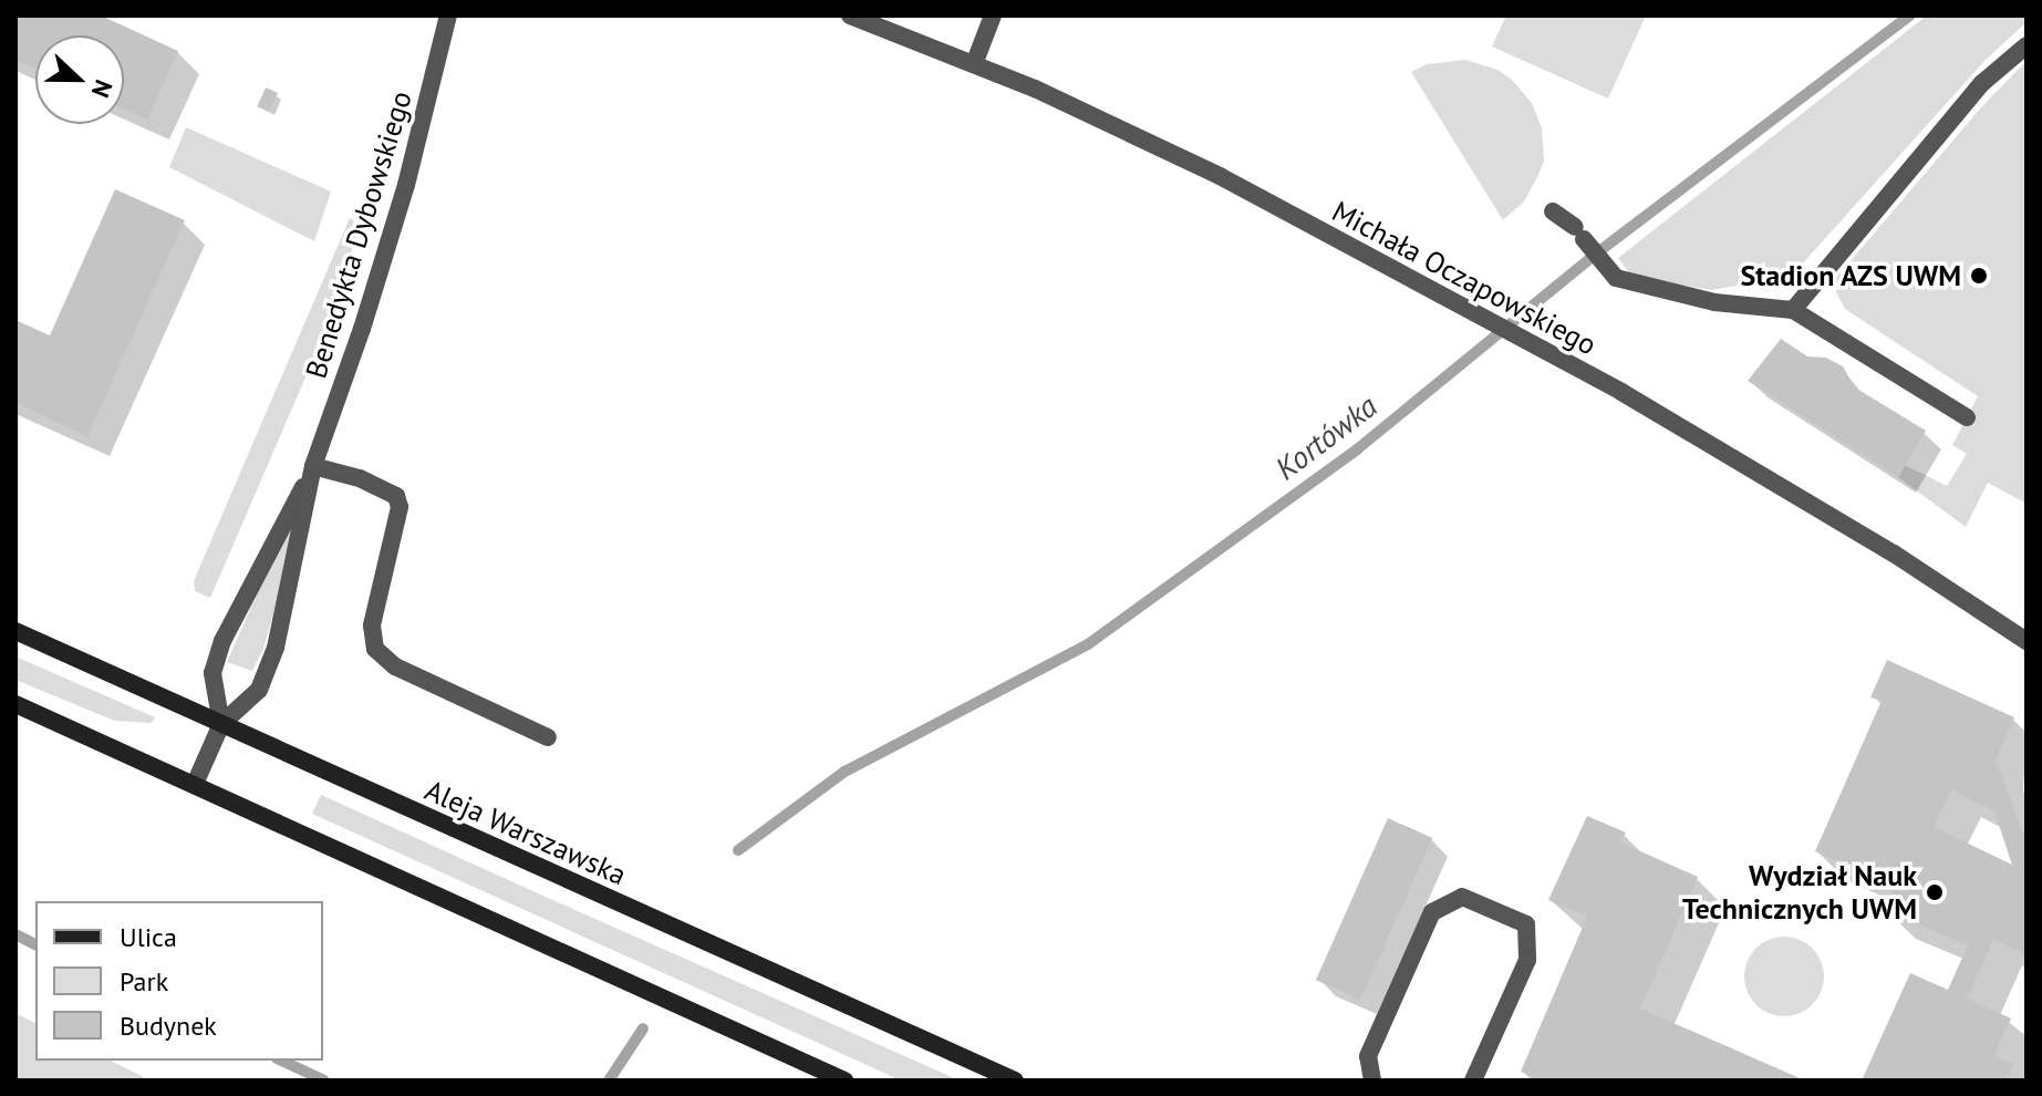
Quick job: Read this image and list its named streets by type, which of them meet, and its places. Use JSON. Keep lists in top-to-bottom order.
{
  "streets": {
    "main road": ["Aleja Warszawska"],
    "street": ["Benedykta Dybowskiego", "Michała Oczapowskiego"]
  },
  "crossings": [
    ["Benedykta Dybowskiego", "Aleja Warszawska"]
  ],
  "water": ["Kortówka"],
  "places": ["Stadion AZS UWM", "Wydział Nauk Technicznych UWM"],
  "legend": ["Ulica", "Park", "Budynek"],
  "north": "right"
}
